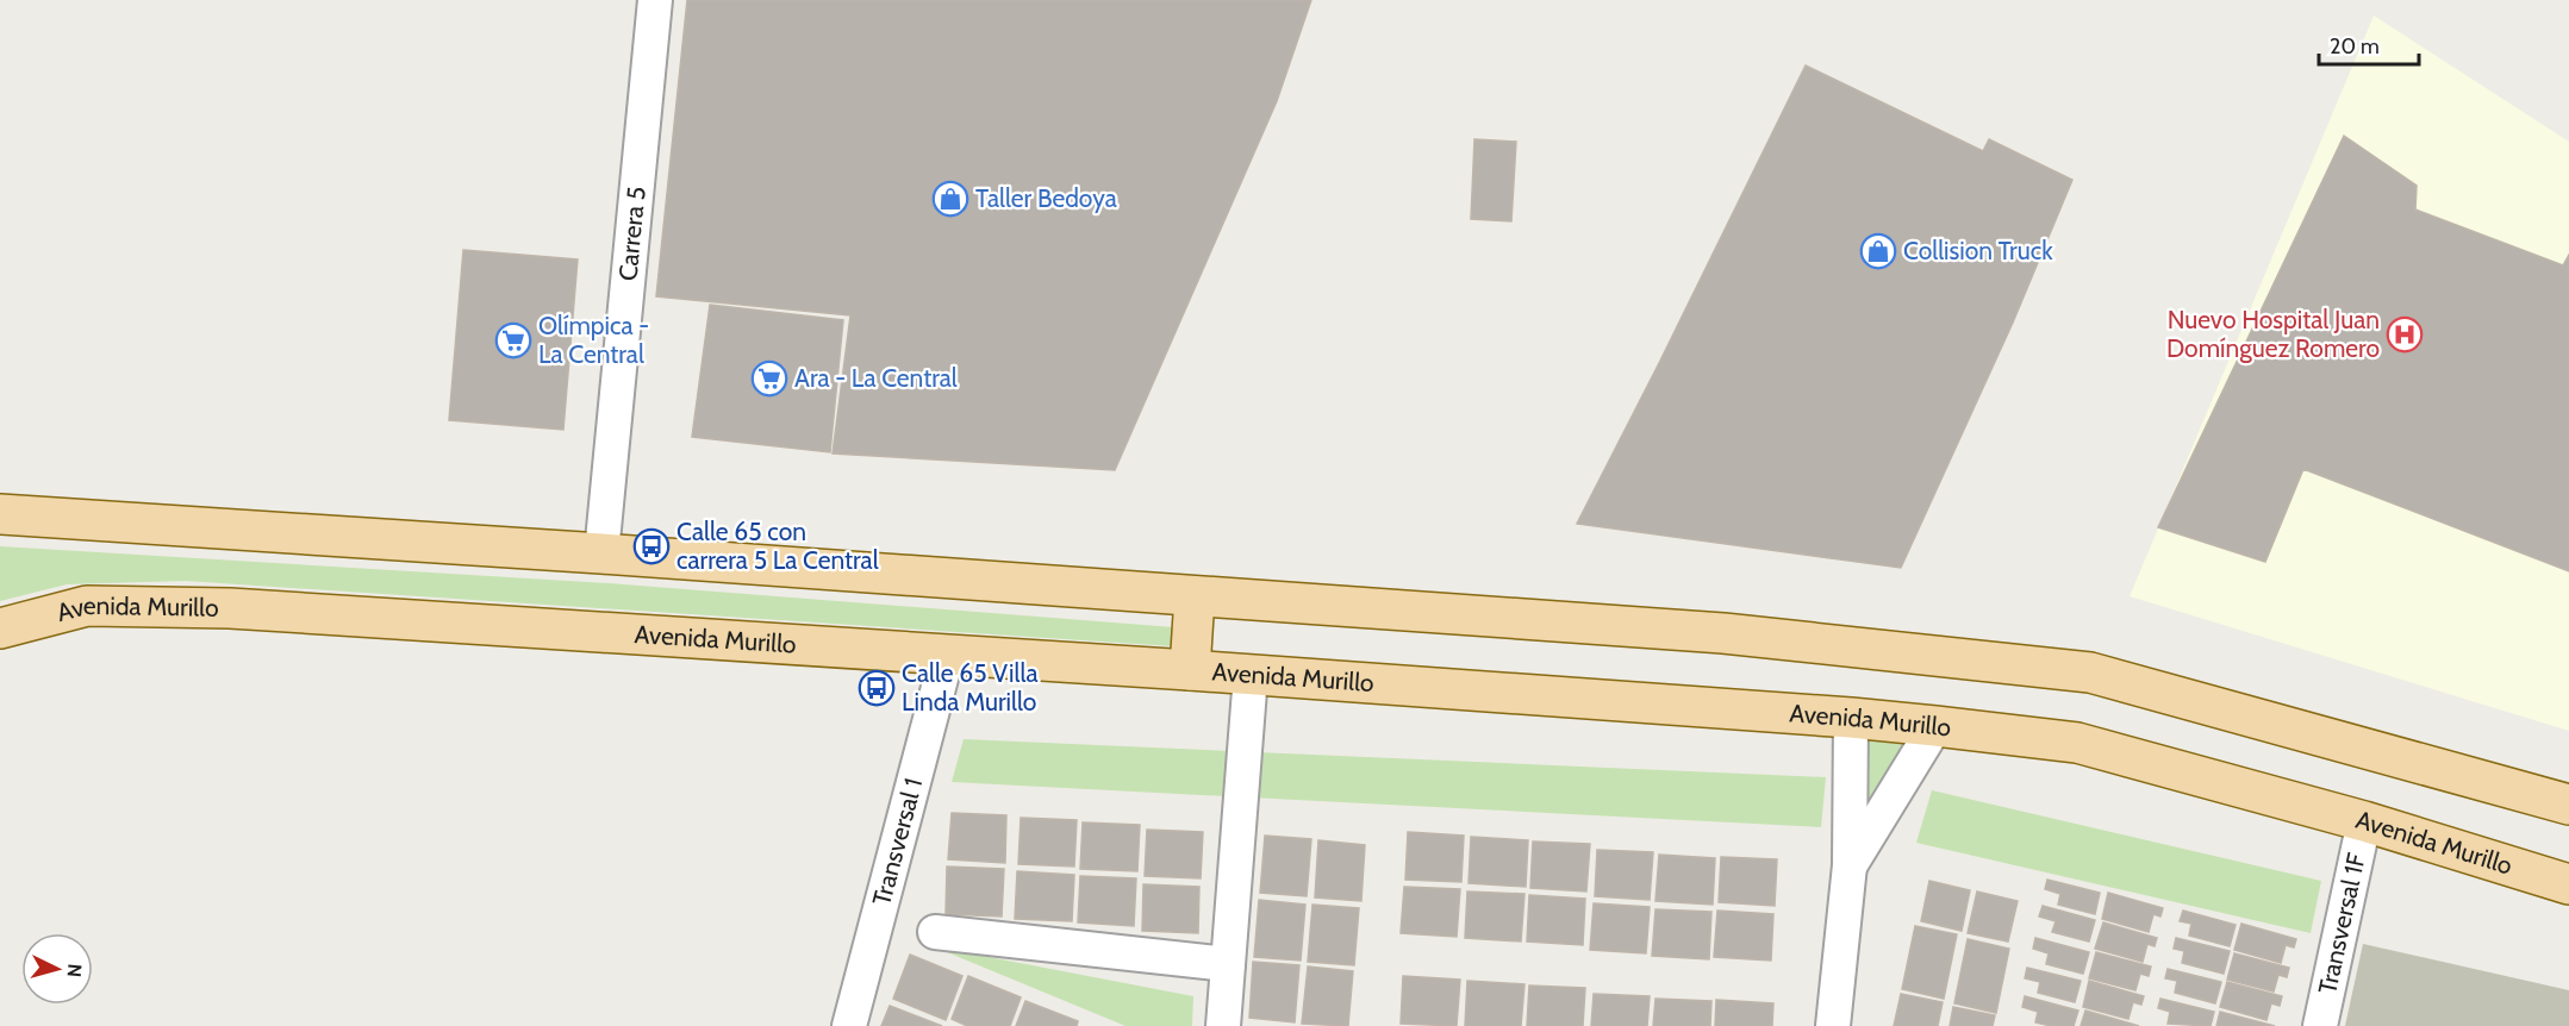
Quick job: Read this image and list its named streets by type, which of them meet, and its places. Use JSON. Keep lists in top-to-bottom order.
{
  "streets": {
    "main road": ["Avenida Murillo"],
    "street": ["Carrera 5", "Transversal 1", "Transversal 1F"]
  },
  "crossings": [
    ["Avenida Murillo", "Transversal 1"],
    ["Avenida Murillo", "Transversal 1F"]
  ],
  "places": {
    "shop": ["Taller Bedoya", "Collision Truck"],
    "hospital": ["Nuevo Hospital Juan Domínguez Romero"],
    "supermarket": ["Olímpica - La Central", "Ara - La Central"],
    "bus stop": ["Calle 65 con carrera 5 La Central", "Calle 65 Villa Linda Murillo"]
  },
  "scale_bar": "20 m",
  "north": "right"
}
